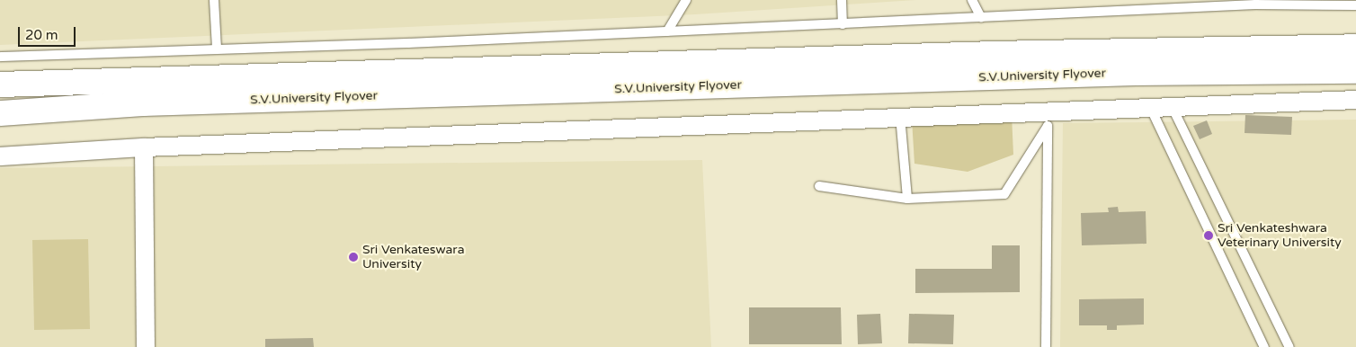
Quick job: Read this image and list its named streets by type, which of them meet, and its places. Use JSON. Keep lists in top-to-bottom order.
{
  "streets": {
    "main road": ["S.V.University Flyover"]
  },
  "places": ["Sri Venkateshwara Veterinary University", "Sri Venkateswara University"],
  "scale_bar": "20 m"
}
